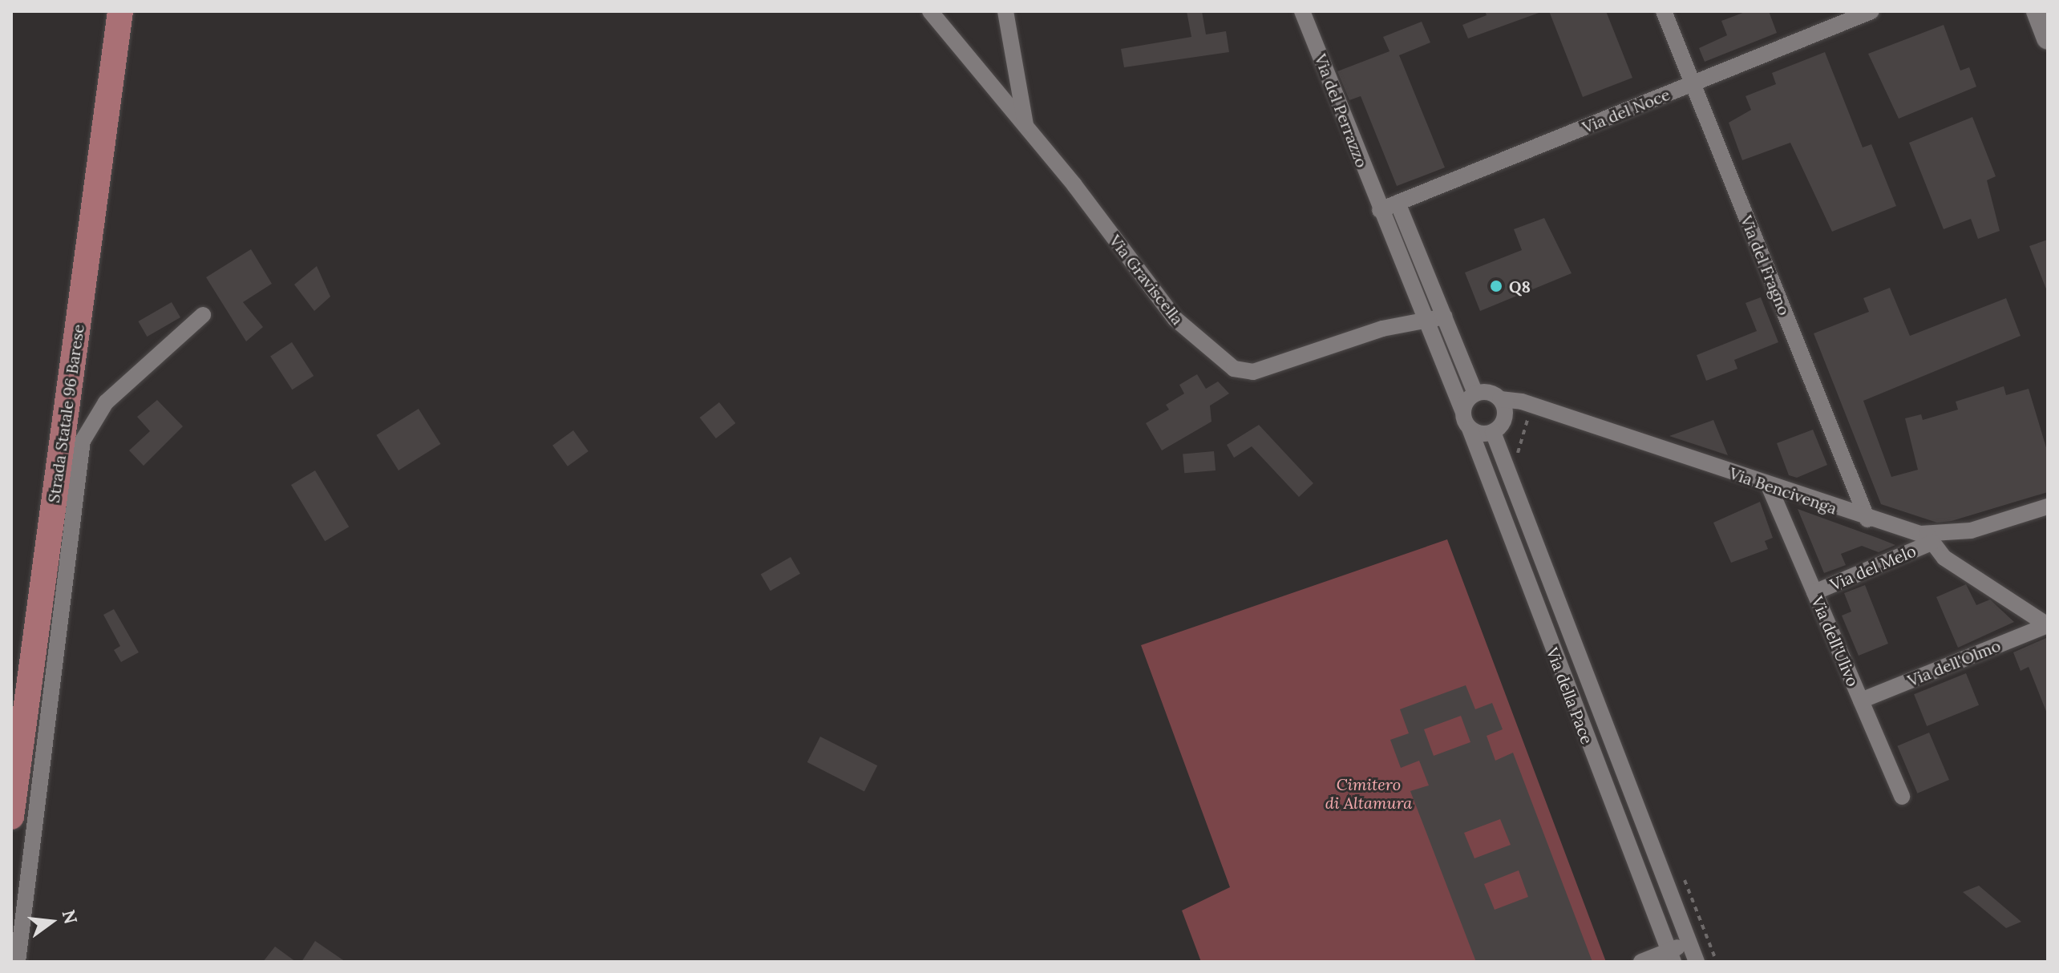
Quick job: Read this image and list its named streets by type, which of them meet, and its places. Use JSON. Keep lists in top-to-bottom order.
{
  "streets": {
    "main road": ["Strada Statale 96 Barese"],
    "street": [
      "Via del Perrazzo",
      "Via del Noce",
      "Via del Fragno",
      "Via Graviscella",
      "Via Bencivenga",
      "Via del Melo",
      "Via dell'Ulivo",
      "Via dell'Olmo",
      "Via della Pace"
    ]
  },
  "crossings": [
    ["Via del Perrazzo", "Via del Noce"],
    ["Via del Noce", "Via del Fragno"],
    ["Via del Fragno", "Via Bencivenga"],
    ["Via Bencivenga", "Via del Melo"],
    ["Via Bencivenga", "Via dell'Ulivo"],
    ["Via Bencivenga", "Via della Pace"],
    ["Via del Melo", "Via dell'Ulivo"],
    ["Via dell'Ulivo", "Via dell'Olmo"]
  ],
  "parks": ["Cimitero di Altamura"],
  "places": ["Q8"],
  "north": "right"
}
